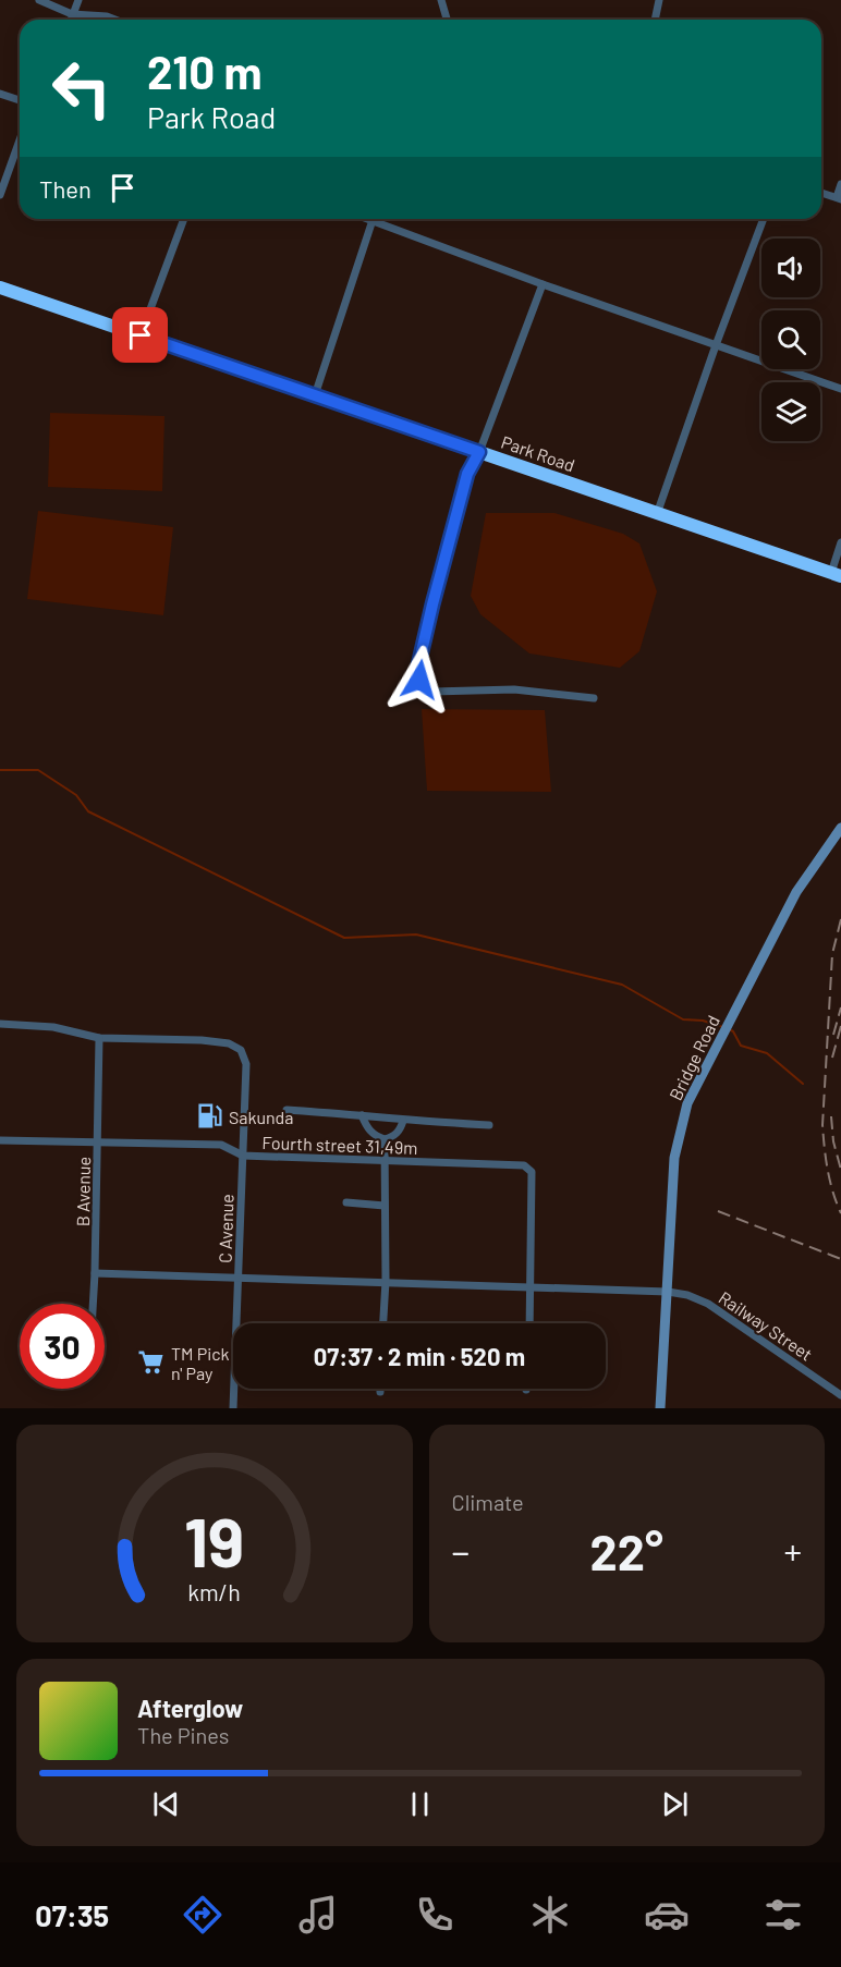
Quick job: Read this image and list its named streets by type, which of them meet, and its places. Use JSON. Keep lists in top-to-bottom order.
{
  "streets": {
    "highway": ["Park Road"],
    "main road": ["Bridge Road"],
    "street": [
      "Fourth street 31,49m",
      "B Avenue",
      "C Avenue",
      "Railway Street"
    ]
  },
  "crossings": [
    ["Bridge Road", "Railway Street"],
    ["Fourth street 31,49m", "B Avenue"],
    ["Fourth street 31,49m", "C Avenue"],
    ["Fourth street 31,49m", "Railway Street"],
    ["B Avenue", "C Avenue"],
    ["B Avenue", "Railway Street"],
    ["C Avenue", "Railway Street"]
  ],
  "places": {
    "fuel station": ["Sakunda"],
    "supermarket": ["TM Pick n' Pay"]
  },
  "page": {
    "turn": ["210 m", "Park Road"],
    "then": "Then",
    "limit": "30",
    "trip": "07:37 · 2 min · 520 m",
    "tile": "Climate",
    "heat": ["−", "22°", "+"],
    "song": ["Afterglow", "The Pines"],
    "tabs": "07:35",
    "gauge": ["19", "km/h"]
  }
}
